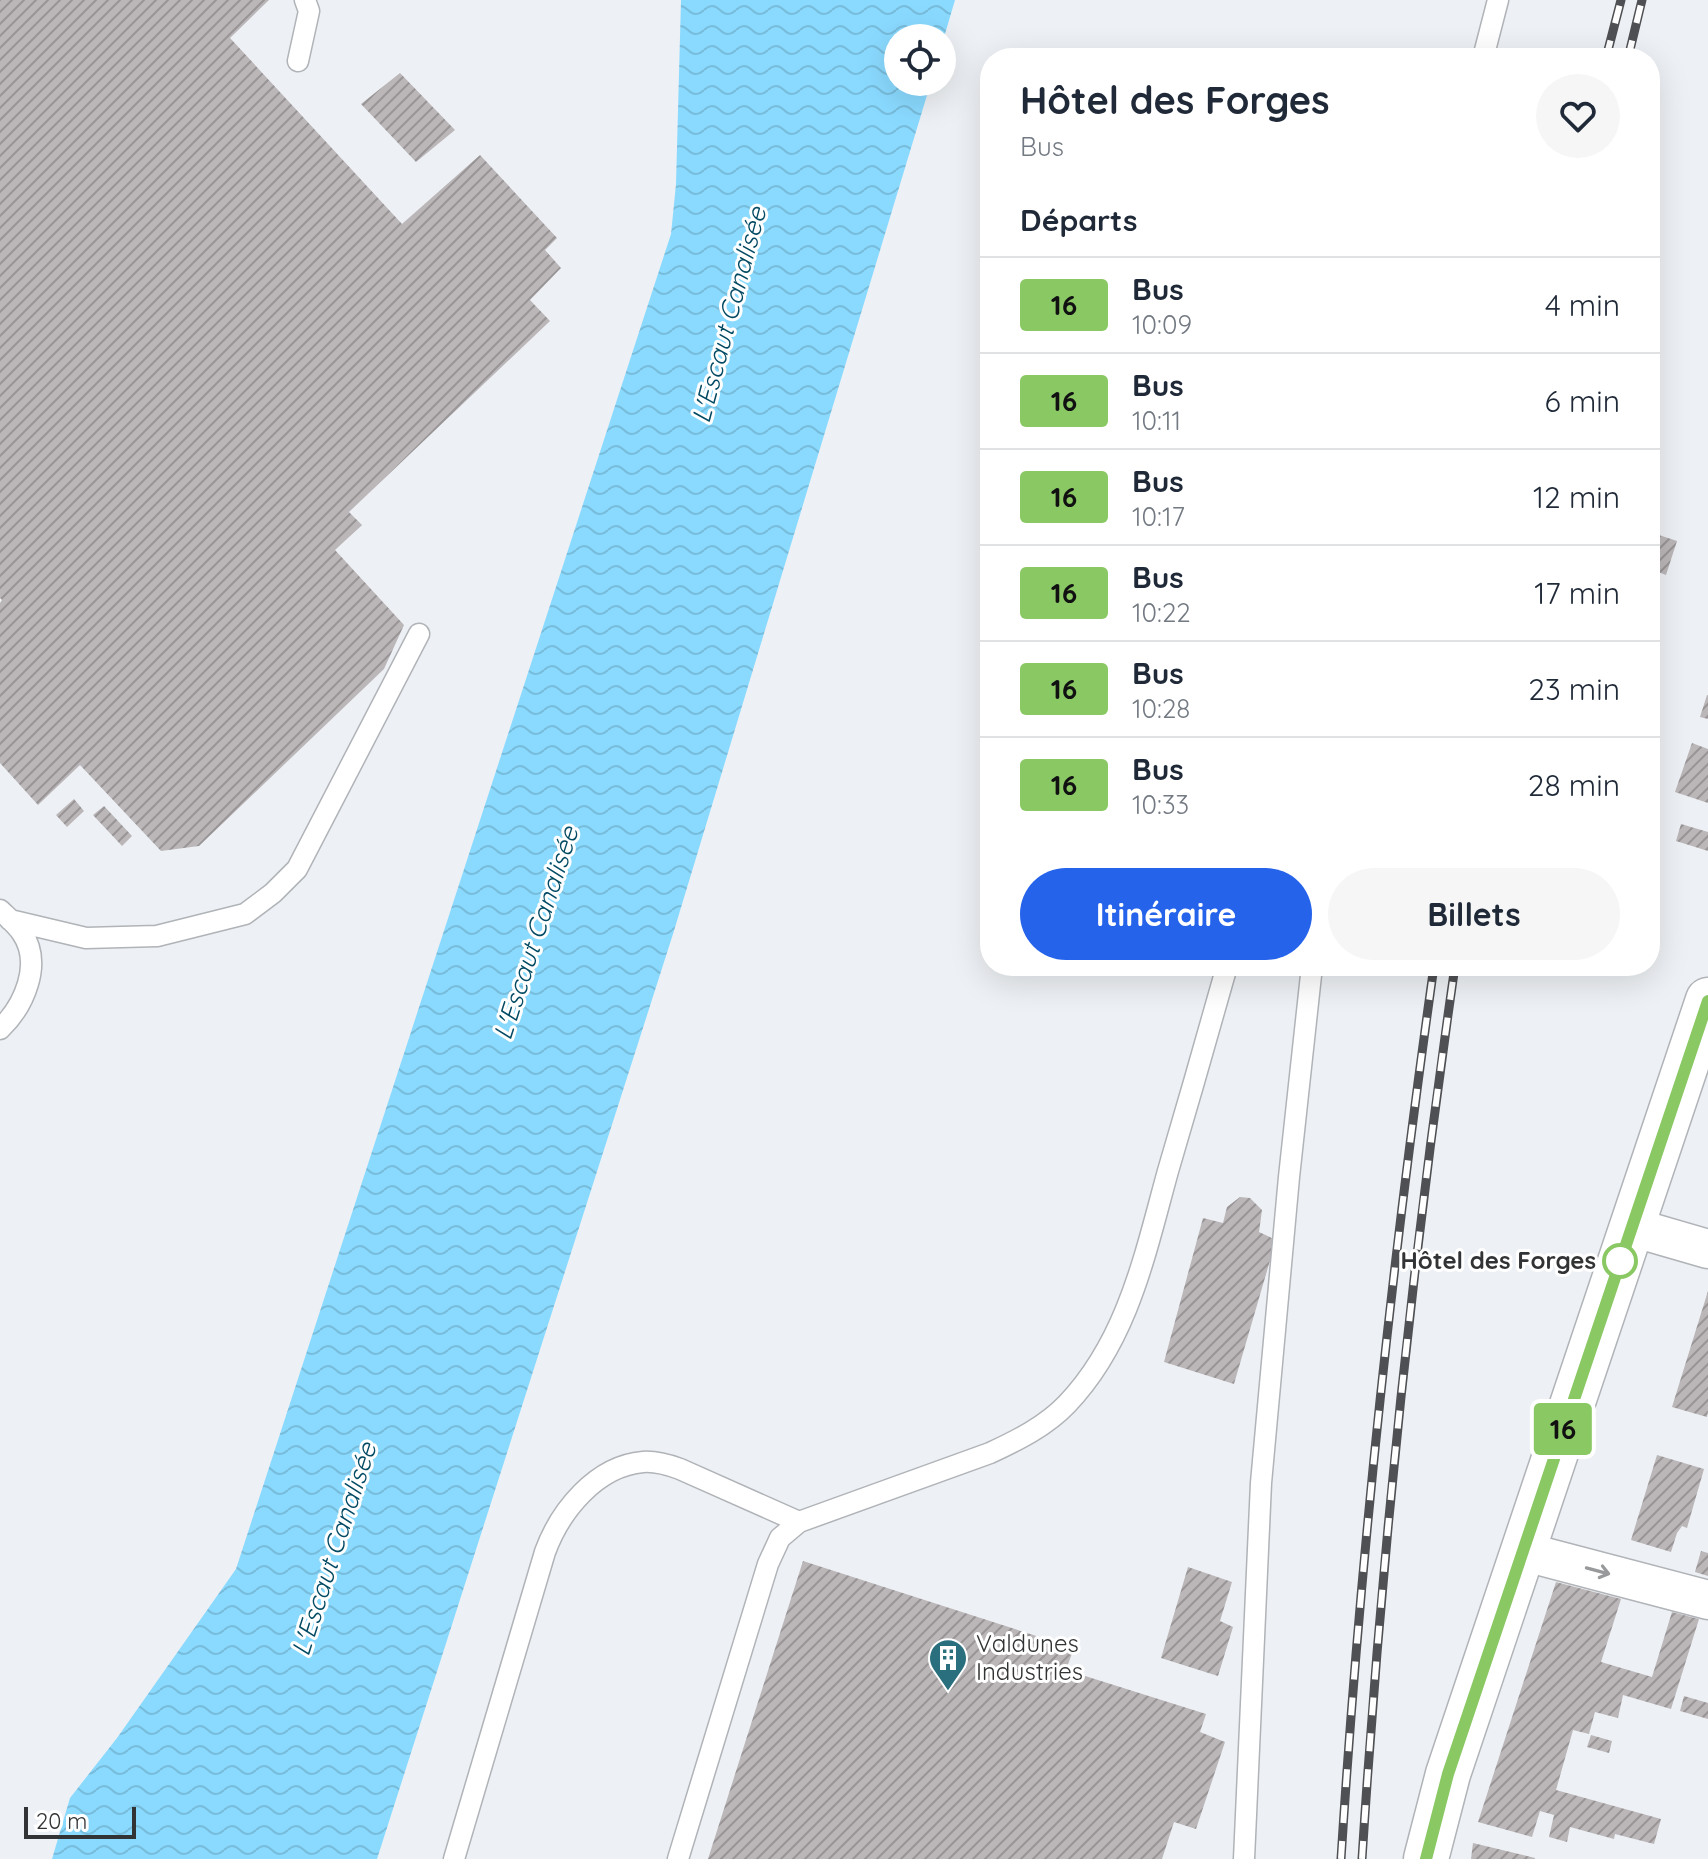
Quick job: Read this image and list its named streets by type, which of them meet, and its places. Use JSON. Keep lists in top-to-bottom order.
{
  "water": ["L'Escaut Canalisée"],
  "places": {
    "other": ["Hôtel des Forges"],
    "building": ["Valdunes Industries"]
  },
  "lines": ["bus line 16"],
  "scale_bar": "20 m",
  "page": {
    "on_map": "16",
    "heading": [
      ["Hôtel des Forges", "Bus"],
      "Départs"
    ],
    "list": [
      {
        "mark": "16",
        "name": "Bus",
        "note": "10:09",
        "value": "4 min"
      },
      {
        "mark": "16",
        "name": "Bus",
        "note": "10:11",
        "value": "6 min"
      },
      {
        "mark": "16",
        "name": "Bus",
        "note": "10:17",
        "value": "12 min"
      },
      {
        "mark": "16",
        "name": "Bus",
        "note": "10:22",
        "value": "17 min"
      },
      {
        "mark": "16",
        "name": "Bus",
        "note": "10:28",
        "value": "23 min"
      },
      {
        "mark": "16",
        "name": "Bus",
        "note": "10:33",
        "value": "28 min"
      }
    ],
    "buttons": ["Itinéraire", "Billets"],
    "scale": "20 m"
  }
}
